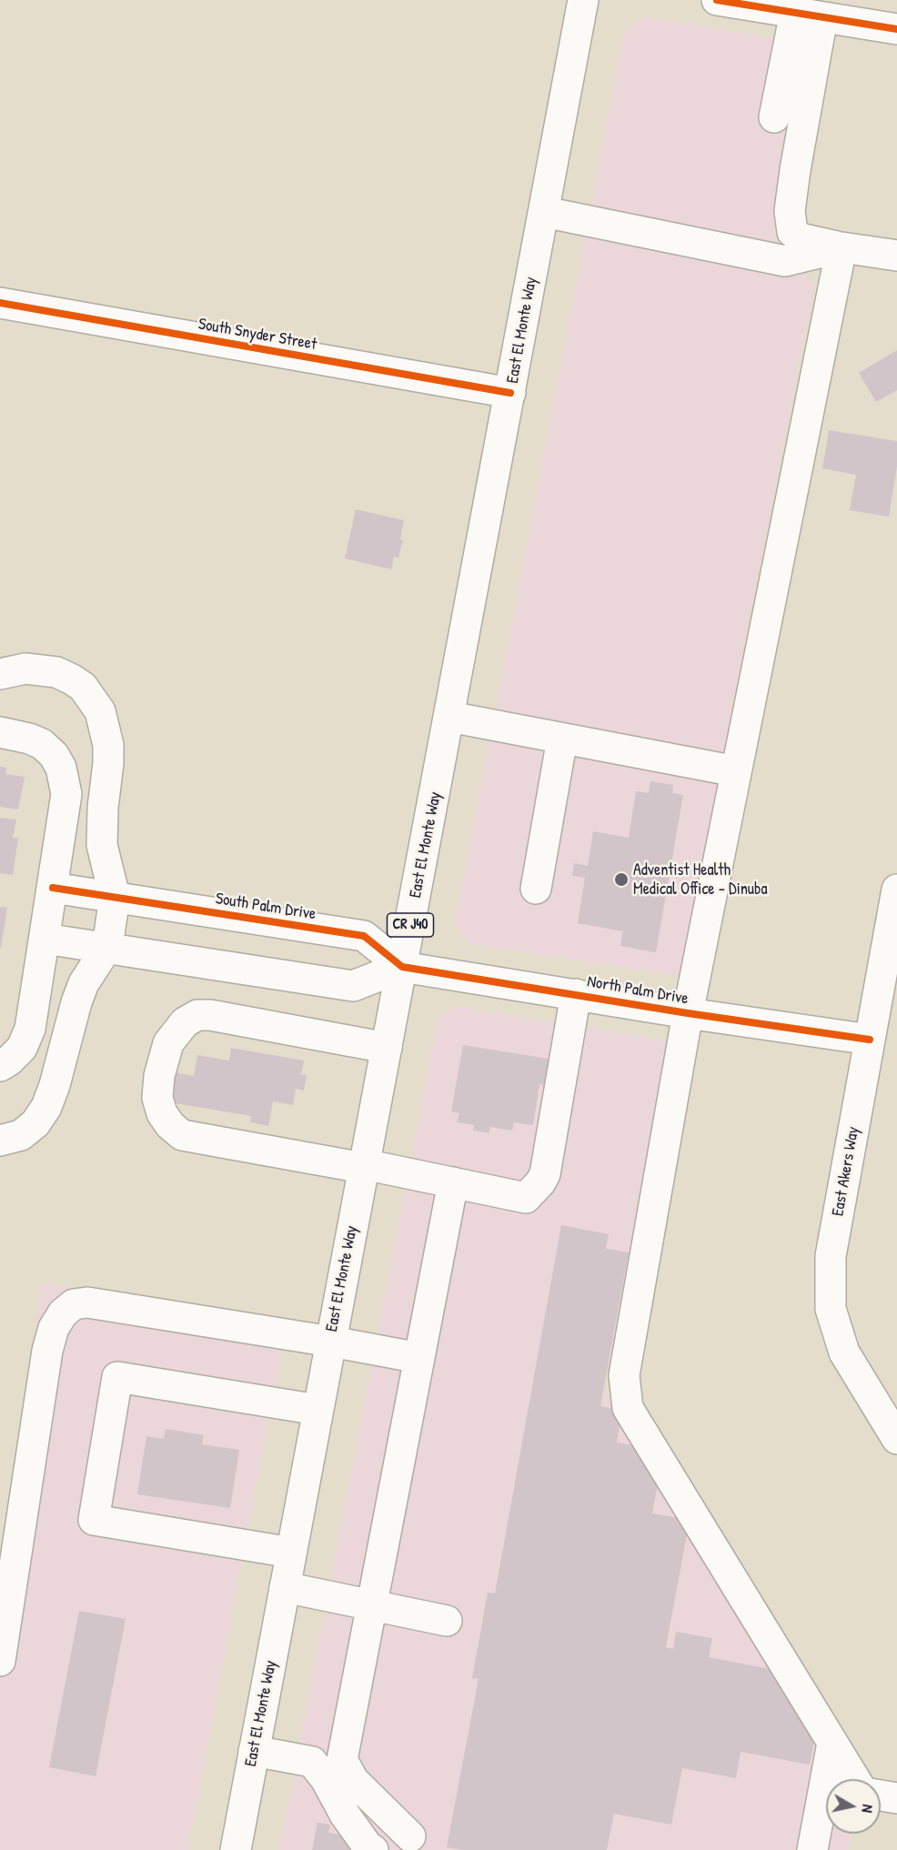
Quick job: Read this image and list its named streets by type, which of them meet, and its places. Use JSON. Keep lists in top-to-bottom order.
{
  "streets": {
    "street": [
      "East El Monte Way",
      "South Snyder Street",
      "South Palm Drive",
      "CR J40",
      "North Palm Drive",
      "East Akers Way"
    ]
  },
  "crossings": [
    ["East El Monte Way", "South Snyder Street"],
    ["East El Monte Way", "South Palm Drive"],
    ["East El Monte Way", "North Palm Drive"],
    ["South Palm Drive", "North Palm Drive"],
    ["North Palm Drive", "East Akers Way"]
  ],
  "places": ["Adventist Health Medical Office - Dinuba"],
  "north": "right"
}
